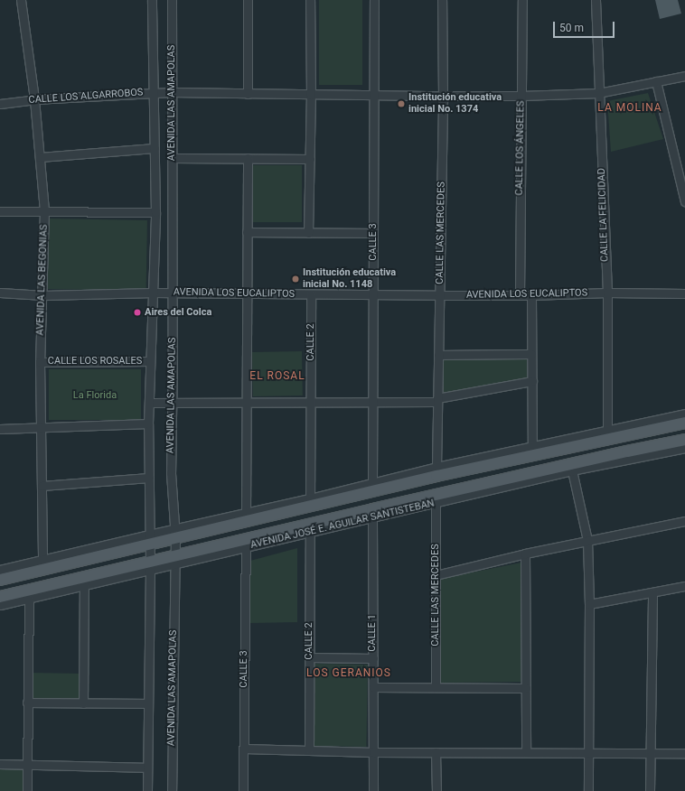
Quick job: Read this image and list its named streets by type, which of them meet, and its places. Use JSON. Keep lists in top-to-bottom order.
{
  "streets": {
    "main road": ["AVENIDA JOSÉ E. AGUILAR SANTISTEBAN"],
    "street": [
      "CALLE LOS ALGARROBOS",
      "AVENIDA LAS AMAPOLAS",
      "CALLE LOS ÁNGELES",
      "CALLE LA FELICIDAD",
      "CALLE LAS MERCEDES",
      "CALLE 3",
      "AVENIDA LAS BEGONIAS",
      "AVENIDA LOS EUCALIPTOS",
      "CALLE 2",
      "CALLE LOS ROSALES",
      "CALLE 1"
    ]
  },
  "crossings": [
    ["CALLE LOS ALGARROBOS", "AVENIDA LAS AMAPOLAS"],
    ["CALLE LOS ALGARROBOS", "CALLE LOS ÁNGELES"],
    ["CALLE LOS ALGARROBOS", "CALLE LA FELICIDAD"],
    ["CALLE LOS ALGARROBOS", "CALLE LAS MERCEDES"],
    ["CALLE LOS ALGARROBOS", "CALLE 3"],
    ["CALLE LOS ALGARROBOS", "AVENIDA LAS BEGONIAS"],
    ["AVENIDA LAS AMAPOLAS", "AVENIDA LOS EUCALIPTOS"],
    ["AVENIDA LAS AMAPOLAS", "CALLE LOS ROSALES"],
    ["AVENIDA LAS AMAPOLAS", "AVENIDA JOSÉ E. AGUILAR SANTISTEBAN"],
    ["CALLE LOS ÁNGELES", "AVENIDA LOS EUCALIPTOS"],
    ["CALLE LA FELICIDAD", "AVENIDA LOS EUCALIPTOS"],
    ["CALLE LAS MERCEDES", "AVENIDA LOS EUCALIPTOS"],
    ["CALLE LAS MERCEDES", "AVENIDA JOSÉ E. AGUILAR SANTISTEBAN"],
    ["CALLE 3", "AVENIDA LOS EUCALIPTOS"],
    ["CALLE 3", "AVENIDA JOSÉ E. AGUILAR SANTISTEBAN"],
    ["AVENIDA LAS BEGONIAS", "AVENIDA LOS EUCALIPTOS"],
    ["AVENIDA LAS BEGONIAS", "CALLE LOS ROSALES"],
    ["AVENIDA LOS EUCALIPTOS", "CALLE 2"],
    ["CALLE 2", "AVENIDA JOSÉ E. AGUILAR SANTISTEBAN"],
    ["AVENIDA JOSÉ E. AGUILAR SANTISTEBAN", "CALLE 1"]
  ],
  "districts": ["LA MOLINA", "EL ROSAL", "LOS GERANIOS"],
  "parks": ["La Florida"],
  "places": ["Institución educativa inicial No. 1374", "Institución educativa inicial No. 1148", "Aires del Colca"],
  "scale_bar": "50 m"
}
